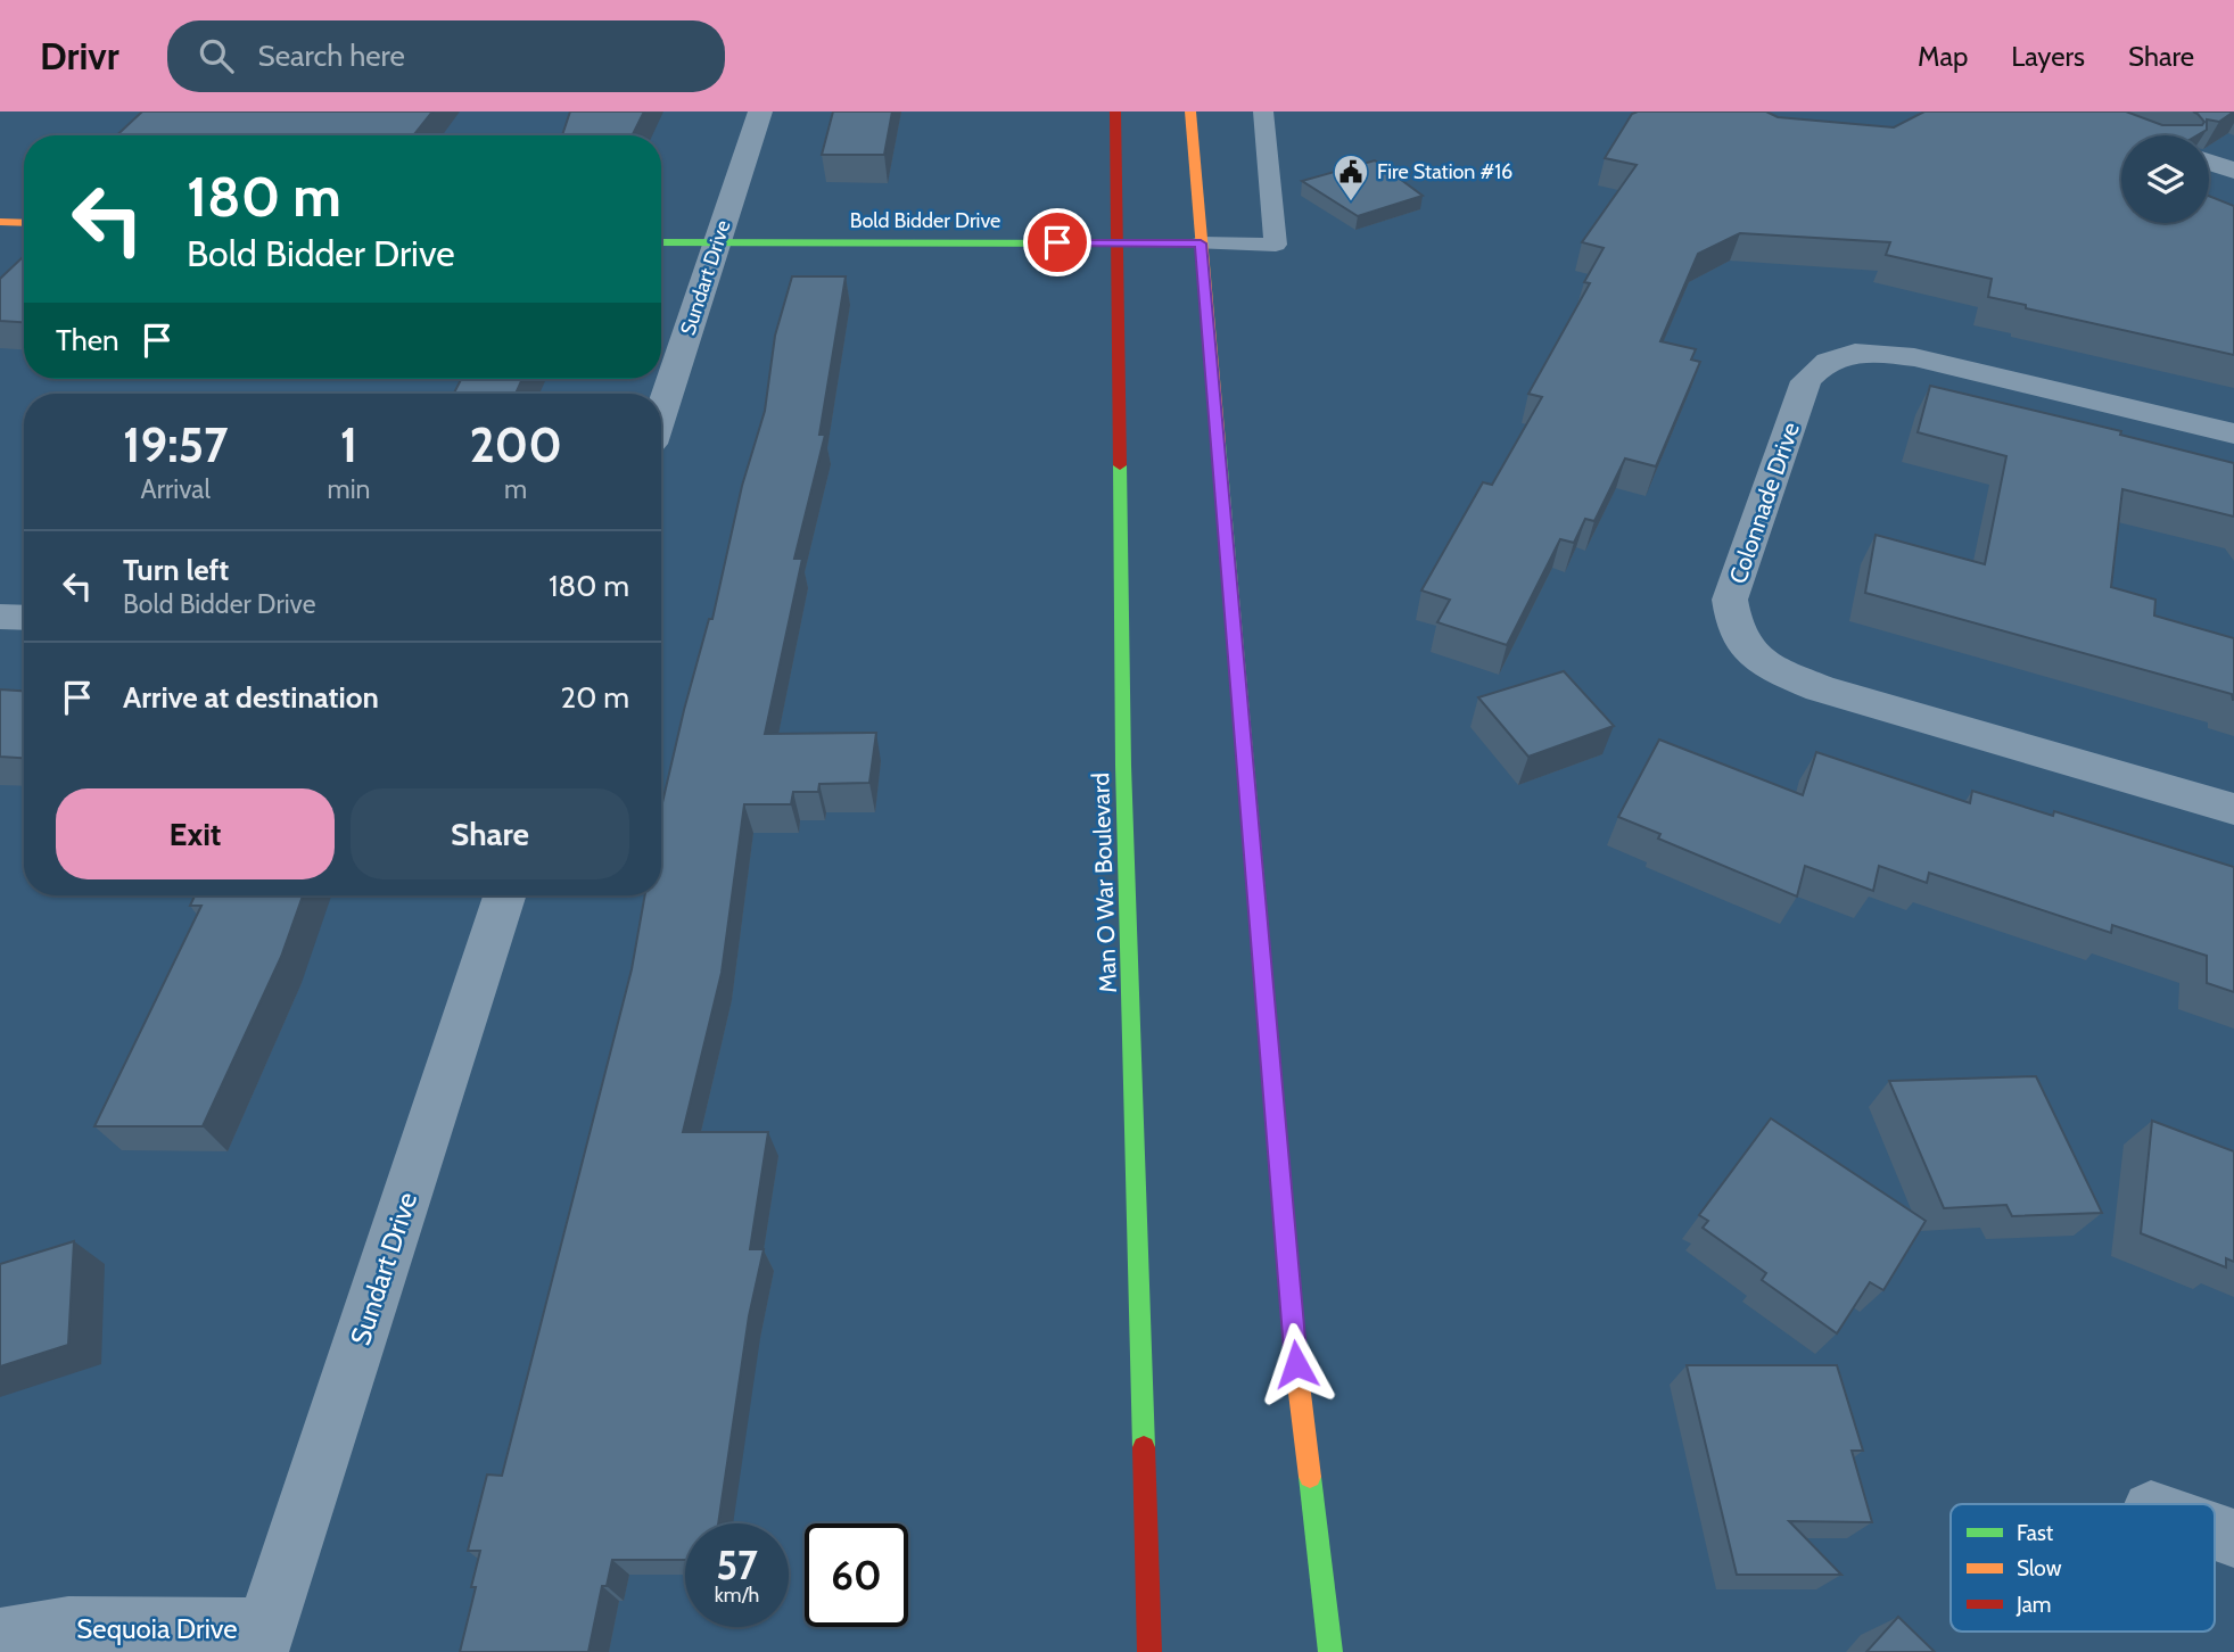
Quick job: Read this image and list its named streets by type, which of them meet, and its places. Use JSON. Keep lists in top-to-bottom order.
{
  "streets": {
    "main road": ["Bold Bidder Drive", "Man O War Boulevard"],
    "street": ["Sundart Drive", "Colonnade Drive", "Sequoia Drive"]
  },
  "crossings": [
    ["Bold Bidder Drive", "Sundart Drive"],
    ["Bold Bidder Drive", "Man O War Boulevard"],
    ["Sundart Drive", "Sequoia Drive"]
  ],
  "places": {
    "public building": ["Fire Station #16"]
  },
  "legend": ["Fast", "Slow", "Jam"],
  "page": {
    "header": "Drivr",
    "search": "Search here",
    "nav": ["Map", "Layers", "Share"],
    "turn": ["180 m", "Bold Bidder Drive"],
    "then": "Then",
    "eta": [
      "19:57",
      "Arrival",
      "1",
      "min",
      "200",
      "m"
    ],
    "list": [
      {
        "name": "Turn left",
        "note": "Bold Bidder Drive",
        "value": "180 m"
      },
      {
        "name": "Arrive at destination",
        "value": "20 m"
      }
    ],
    "buttons": ["Exit", "Share"],
    "speed": "57 km/h",
    "limit": "60"
  }
}
